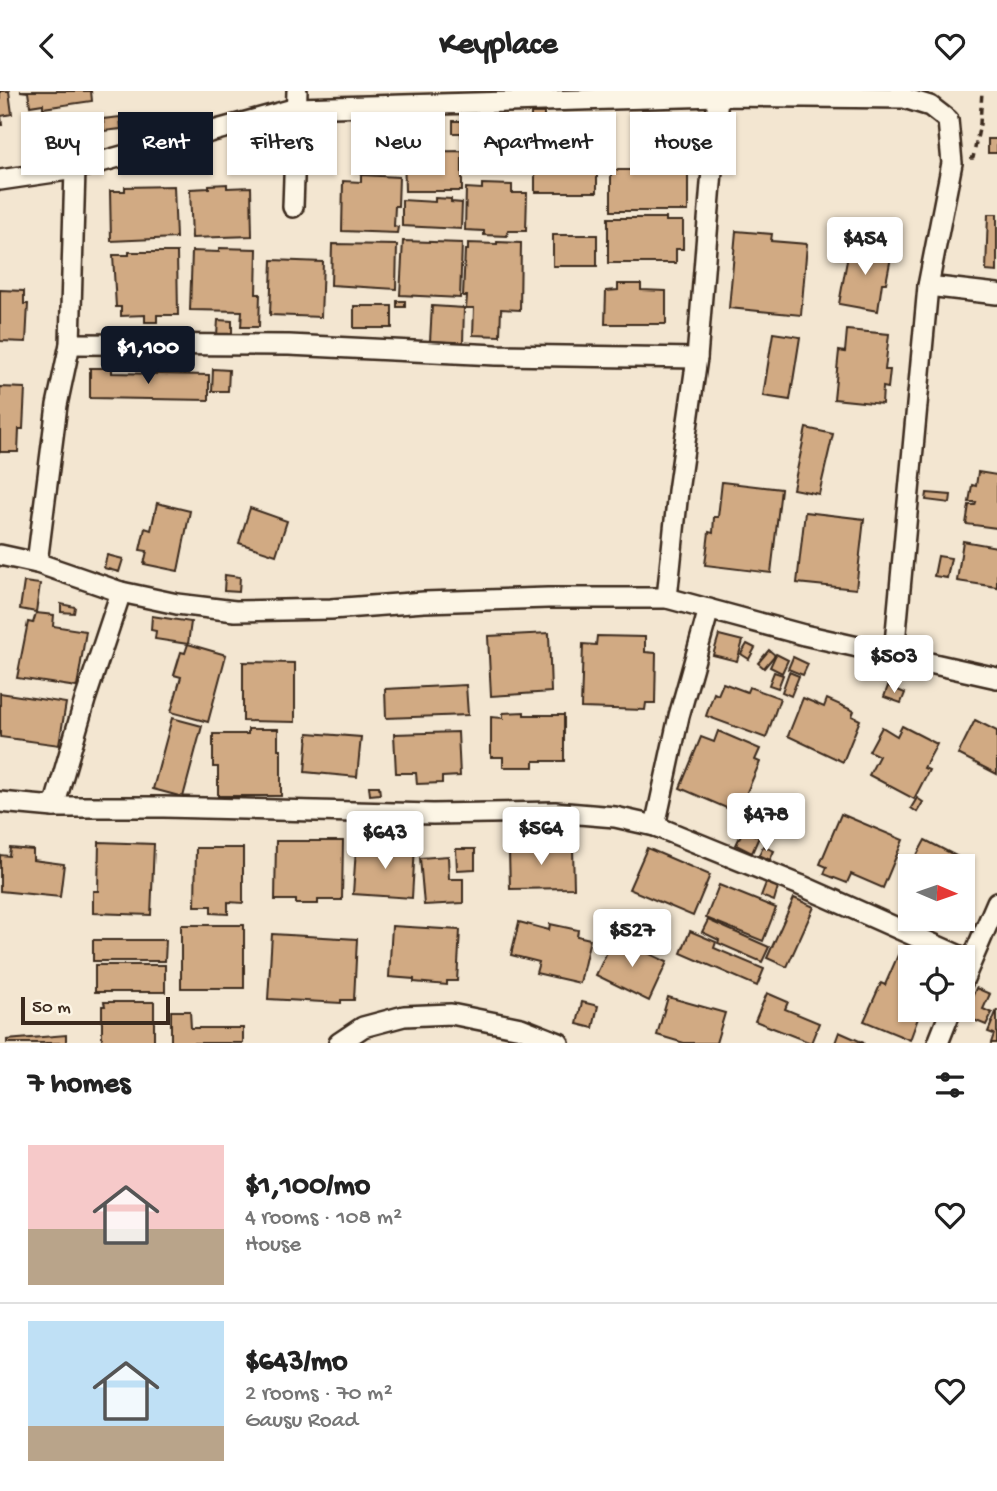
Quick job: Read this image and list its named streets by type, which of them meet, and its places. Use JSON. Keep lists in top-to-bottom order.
{
  "scale_bar": "50 m",
  "north": "right",
  "page": {
    "header": "Keyplace",
    "chip": [
      "Buy",
      "Rent",
      "Filters",
      "New",
      "Apartment",
      "House"
    ],
    "price": [
      "$454",
      "$1,100",
      "$503",
      "$478",
      "$564",
      "$643",
      "$527"
    ],
    "scale": "50 m",
    "heading": "7 homes",
    "list": [
      {
        "name": "$1,100/mo",
        "note": "4 rooms · 108 m² · House"
      },
      {
        "name": "$643/mo",
        "note": "2 rooms · 70 m² · Gausu Road"
      }
    ]
  }
}
